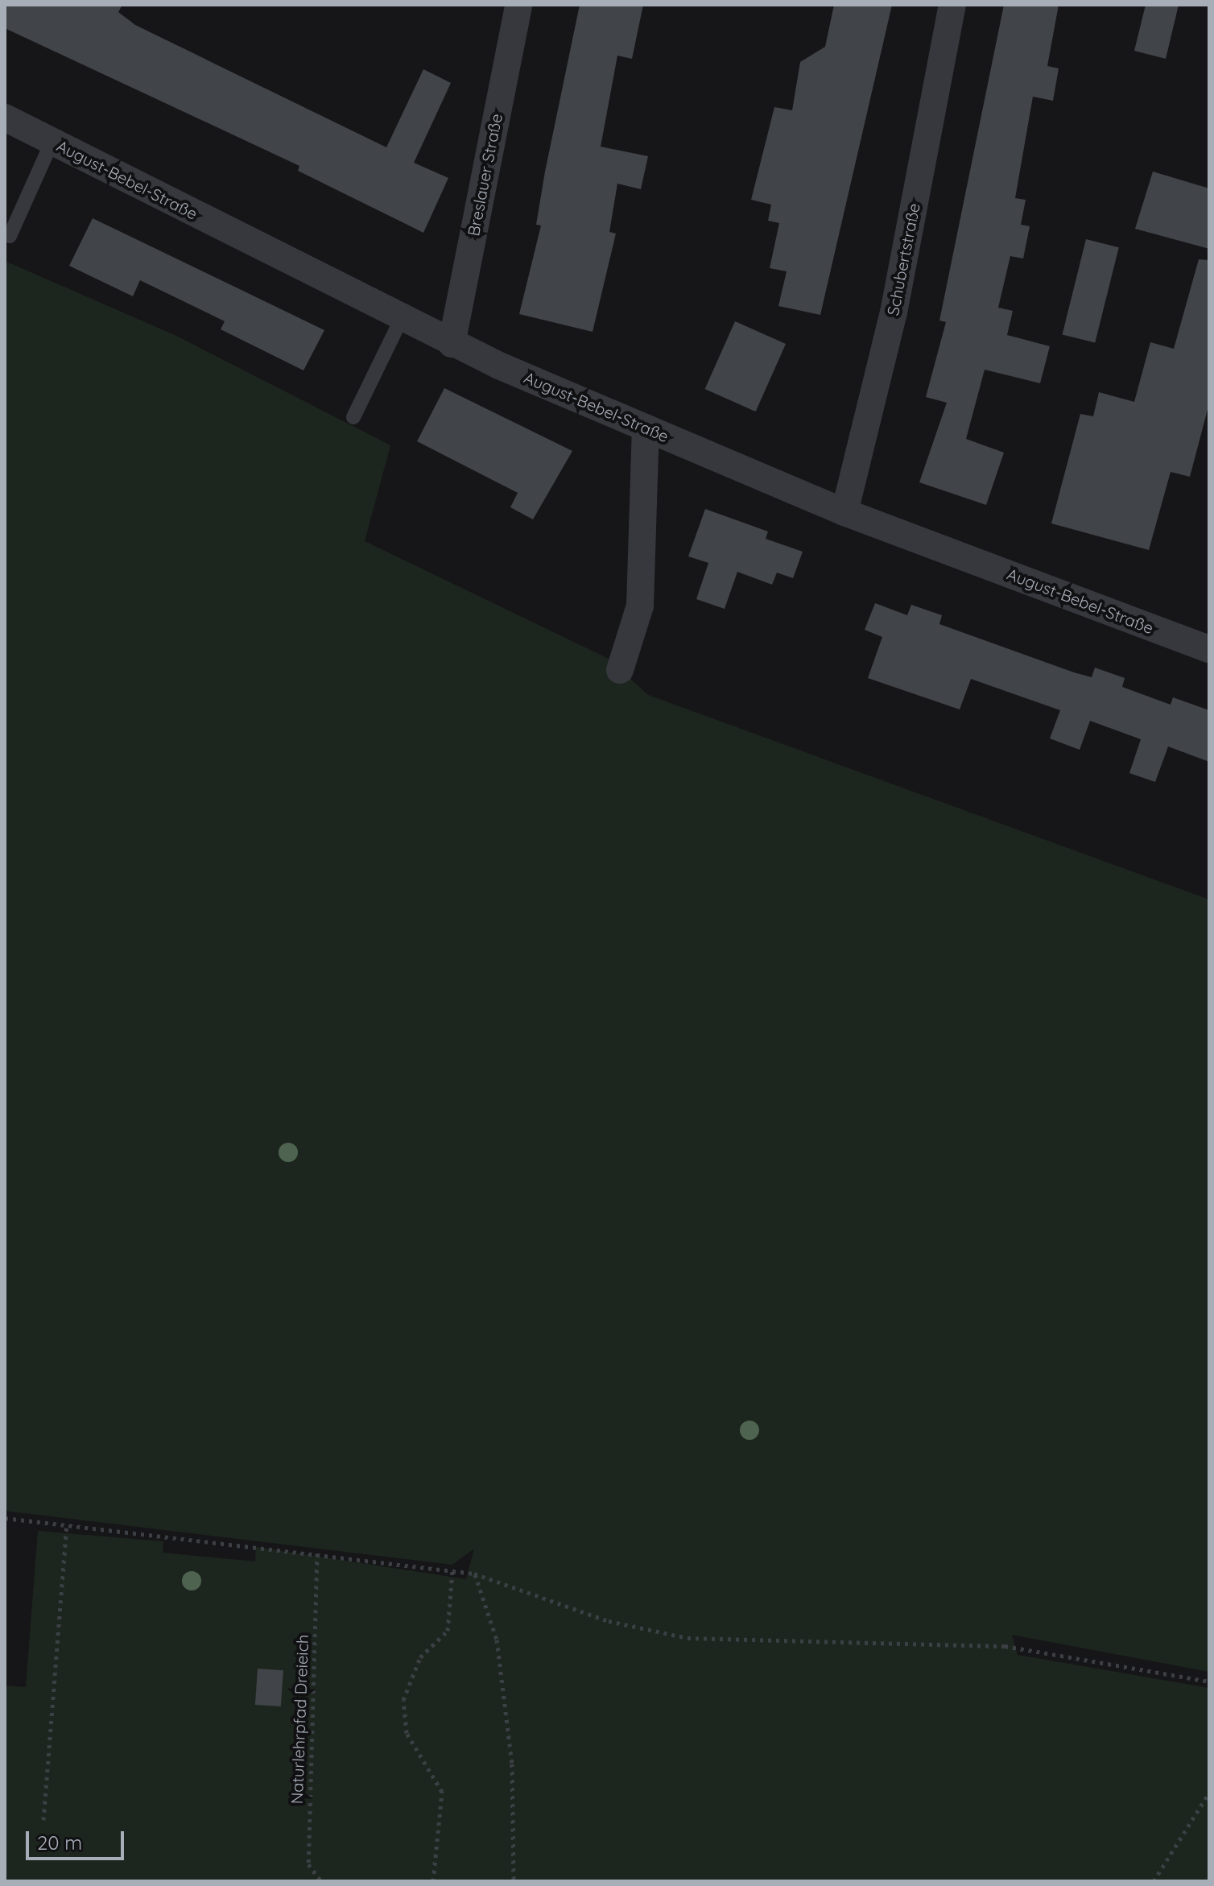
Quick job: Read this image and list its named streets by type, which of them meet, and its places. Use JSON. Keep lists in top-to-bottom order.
{
  "streets": {
    "street": ["Breslauer Straße", "August-Bebel-Straße", "Schubertstraße"],
    "path": ["Naturlehrpfad Dreieich"]
  },
  "crossings": [
    ["Breslauer Straße", "August-Bebel-Straße"],
    ["August-Bebel-Straße", "Schubertstraße"]
  ],
  "scale_bar": "20 m"
}
